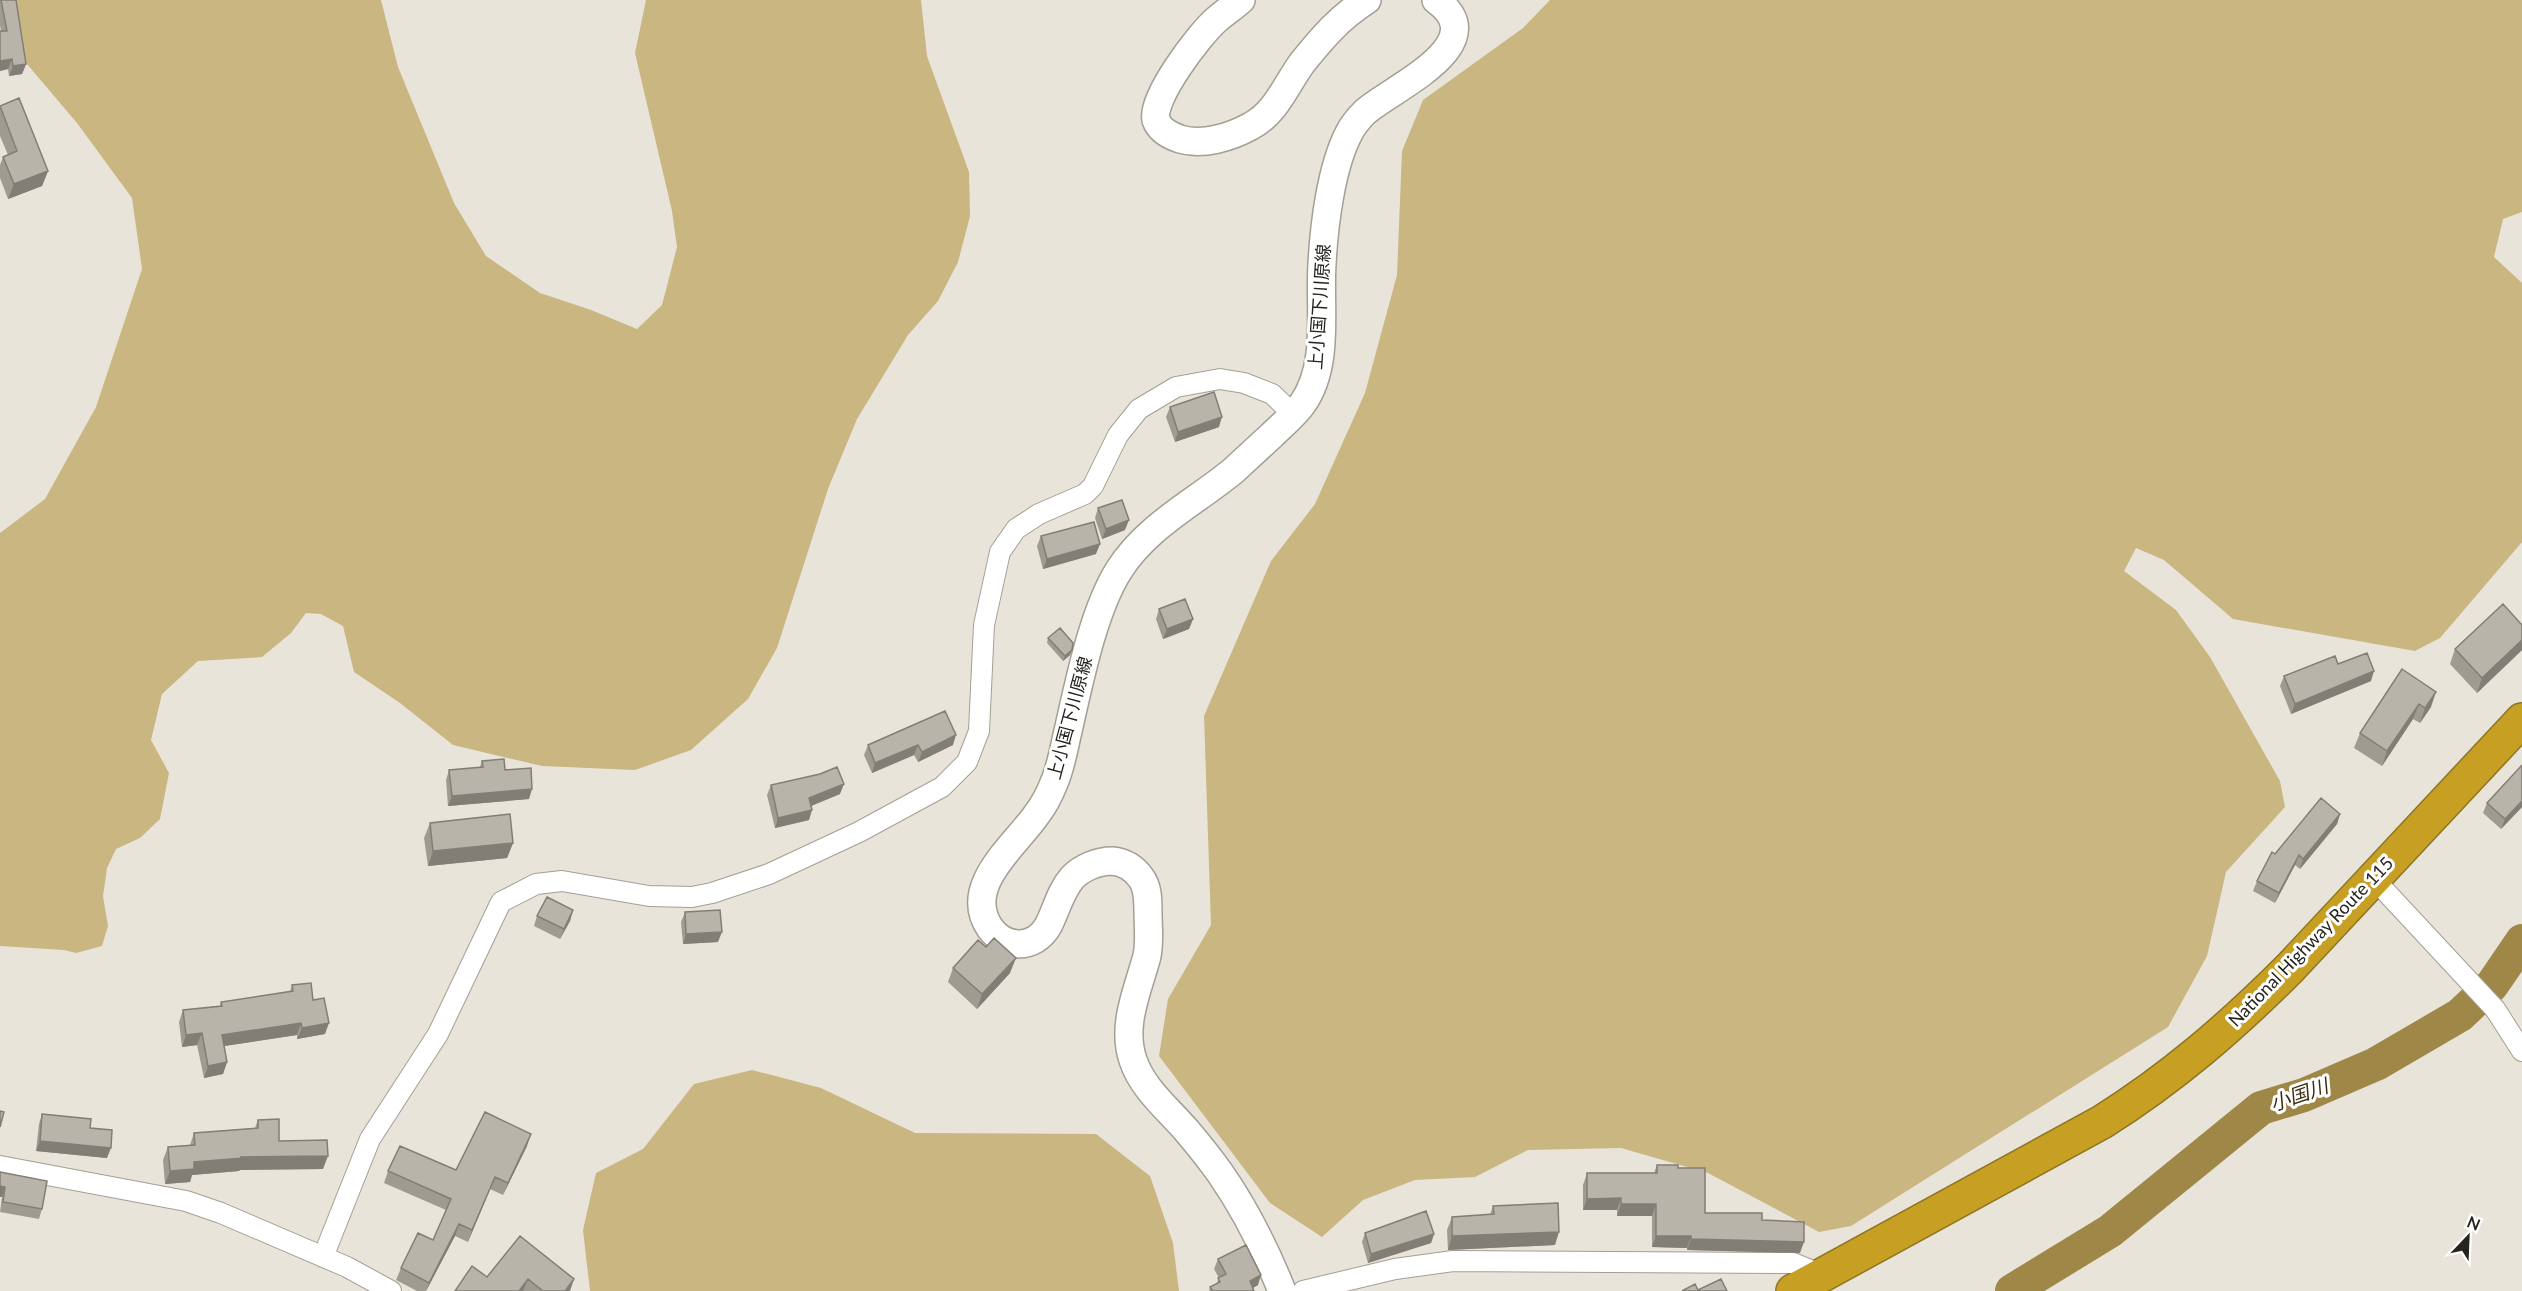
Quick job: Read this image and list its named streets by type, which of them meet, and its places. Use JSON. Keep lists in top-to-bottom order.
{
  "streets": {
    "highway": ["National Highway Route 115"],
    "main road": ["上小国下川原線"]
  },
  "water": ["小国川"],
  "north": "top right"
}
